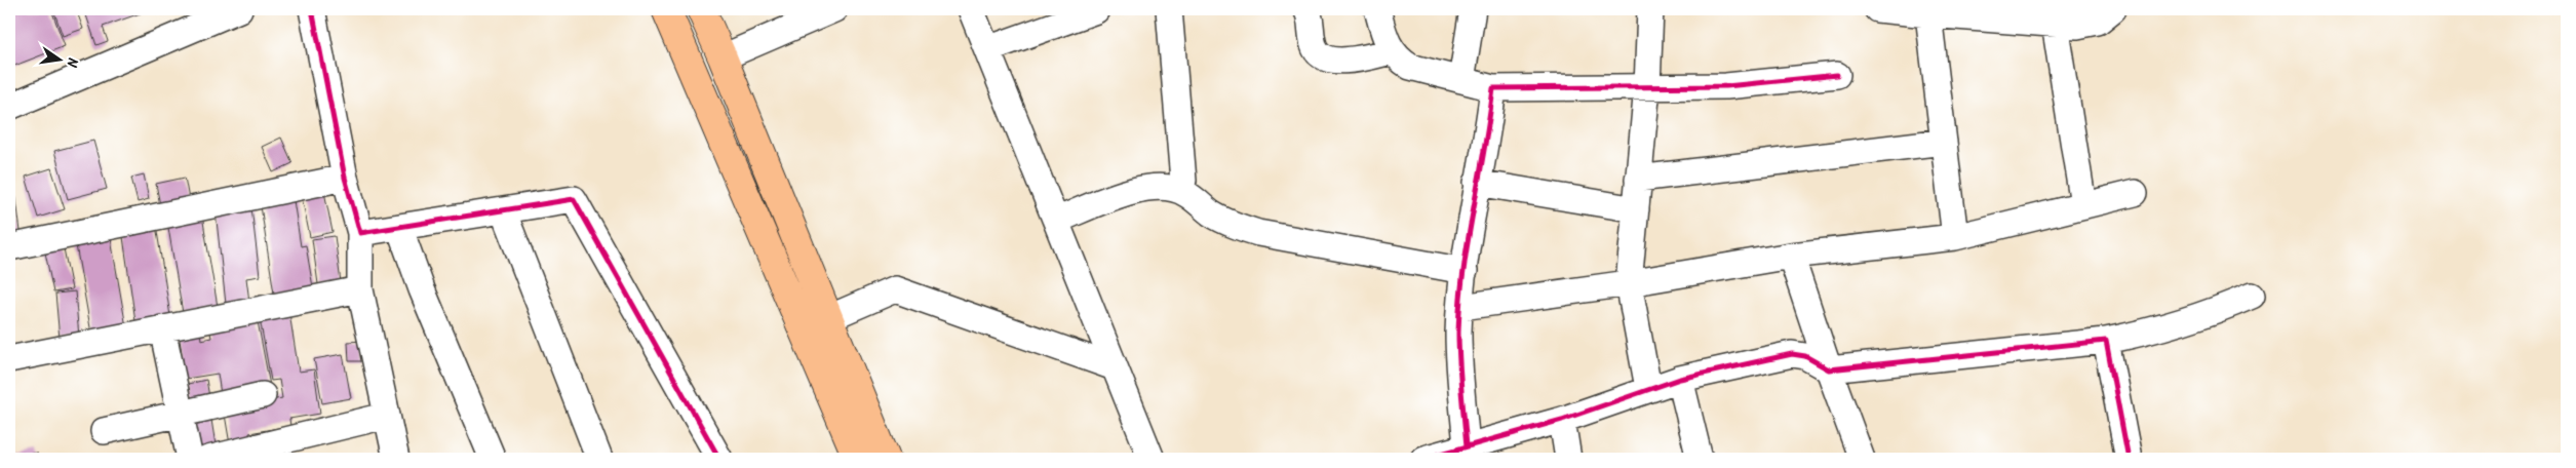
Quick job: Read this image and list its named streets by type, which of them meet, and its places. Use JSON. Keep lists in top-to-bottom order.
{
  "north": "right"
}
